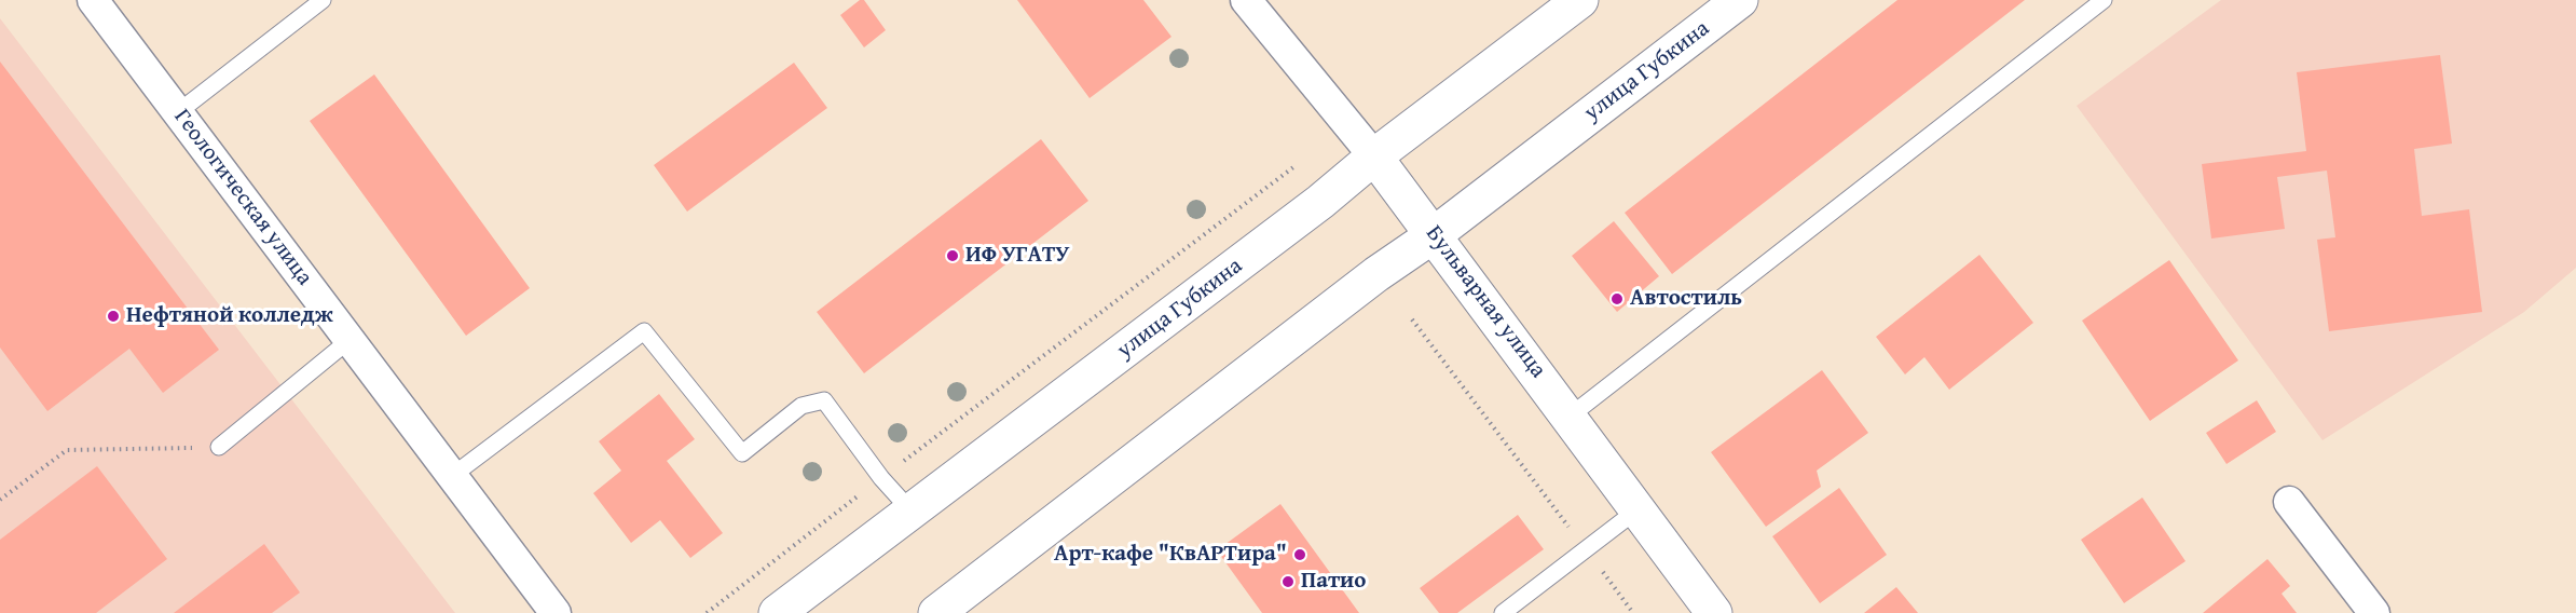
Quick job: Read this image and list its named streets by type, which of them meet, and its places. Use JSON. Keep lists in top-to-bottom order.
{
  "streets": {
    "main road": ["улица Губкина", "Бульварная улица"],
    "street": ["Геологическая улица"]
  },
  "crossings": [
    ["улица Губкина", "Бульварная улица"]
  ],
  "places": [
    "ИФ УГАТУ",
    "Автостиль",
    "Нефтяной колледж",
    "Арт-кафе \"КвАРТира\"",
    "Патио"
  ]
}
